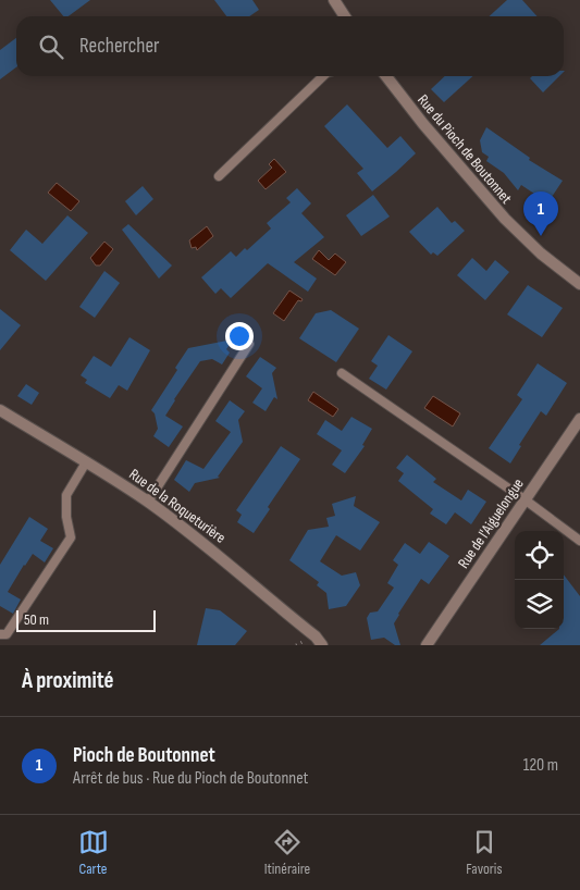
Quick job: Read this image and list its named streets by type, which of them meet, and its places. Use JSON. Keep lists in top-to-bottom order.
{
  "streets": {
    "street": ["Rue du Pioch de Boutonnet", "Rue de la Roqueturière", "Rue de l'Aiguelongue"]
  },
  "scale_bar": "50 m",
  "page": {
    "search": "Rechercher",
    "pins": "1",
    "scale": "50 m",
    "heading": "À proximité",
    "list": [
      {
        "mark": "1",
        "name": "Pioch de Boutonnet",
        "note": "Arrêt de bus · Rue du Pioch de Boutonnet",
        "value": "120 m"
      }
    ],
    "nav": ["Carte", "Itinéraire", "Favoris"]
  }
}
